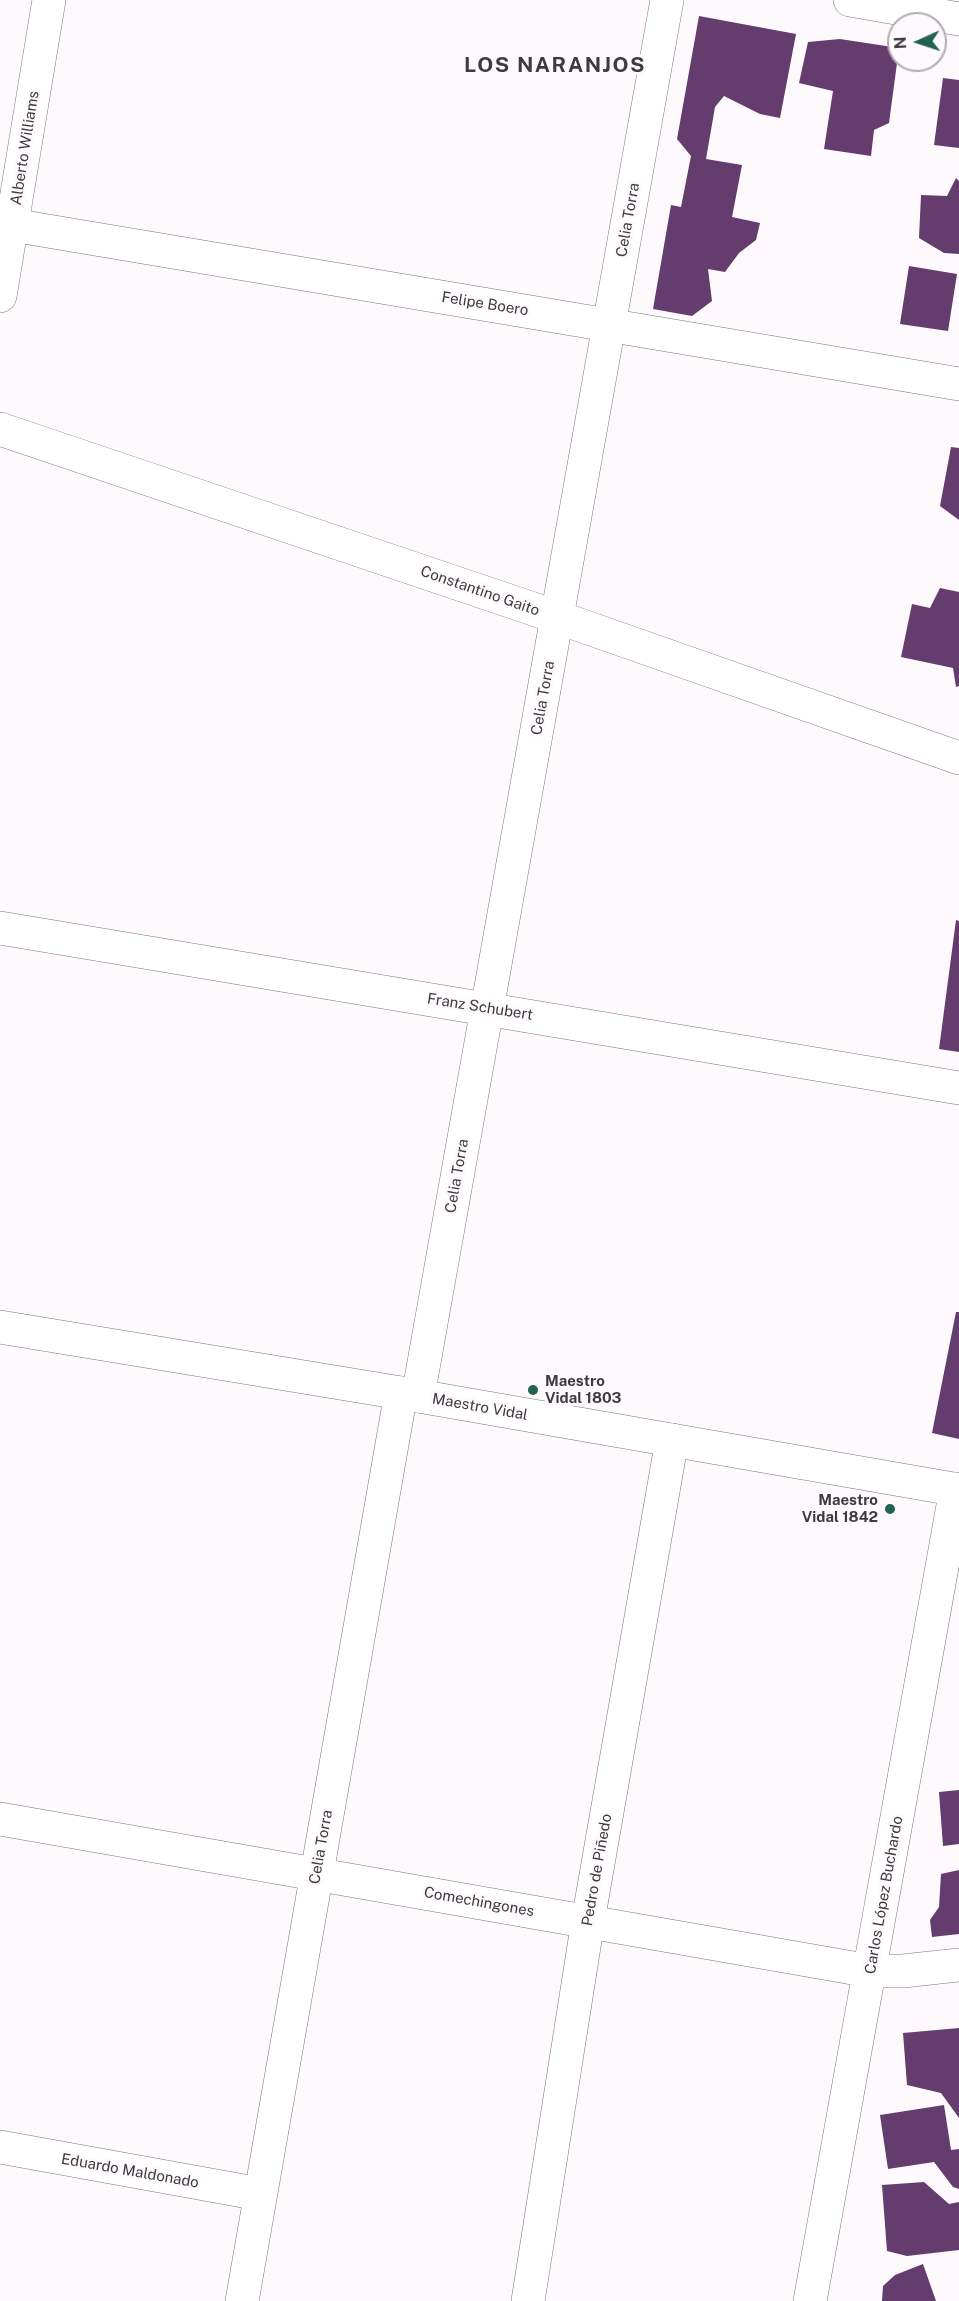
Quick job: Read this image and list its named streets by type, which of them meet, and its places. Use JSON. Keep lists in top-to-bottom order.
{
  "streets": {
    "street": [
      "Alberto Williams",
      "Celia Torra",
      "Felipe Boero",
      "Constantino Gaito",
      "Franz Schubert",
      "Maestro Vidal",
      "Pedro de Piñedo",
      "Carlos López Buchardo",
      "Comechingones",
      "Eduardo Maldonado"
    ]
  },
  "crossings": [
    ["Alberto Williams", "Felipe Boero"],
    ["Celia Torra", "Felipe Boero"],
    ["Celia Torra", "Constantino Gaito"],
    ["Celia Torra", "Franz Schubert"],
    ["Celia Torra", "Maestro Vidal"],
    ["Celia Torra", "Comechingones"],
    ["Celia Torra", "Eduardo Maldonado"],
    ["Maestro Vidal", "Pedro de Piñedo"],
    ["Maestro Vidal", "Carlos López Buchardo"],
    ["Pedro de Piñedo", "Comechingones"],
    ["Carlos López Buchardo", "Comechingones"]
  ],
  "districts": ["LOS NARANJOS"],
  "places": ["Maestro Vidal 1803", "Maestro Vidal 1842"],
  "north": "left"
}
